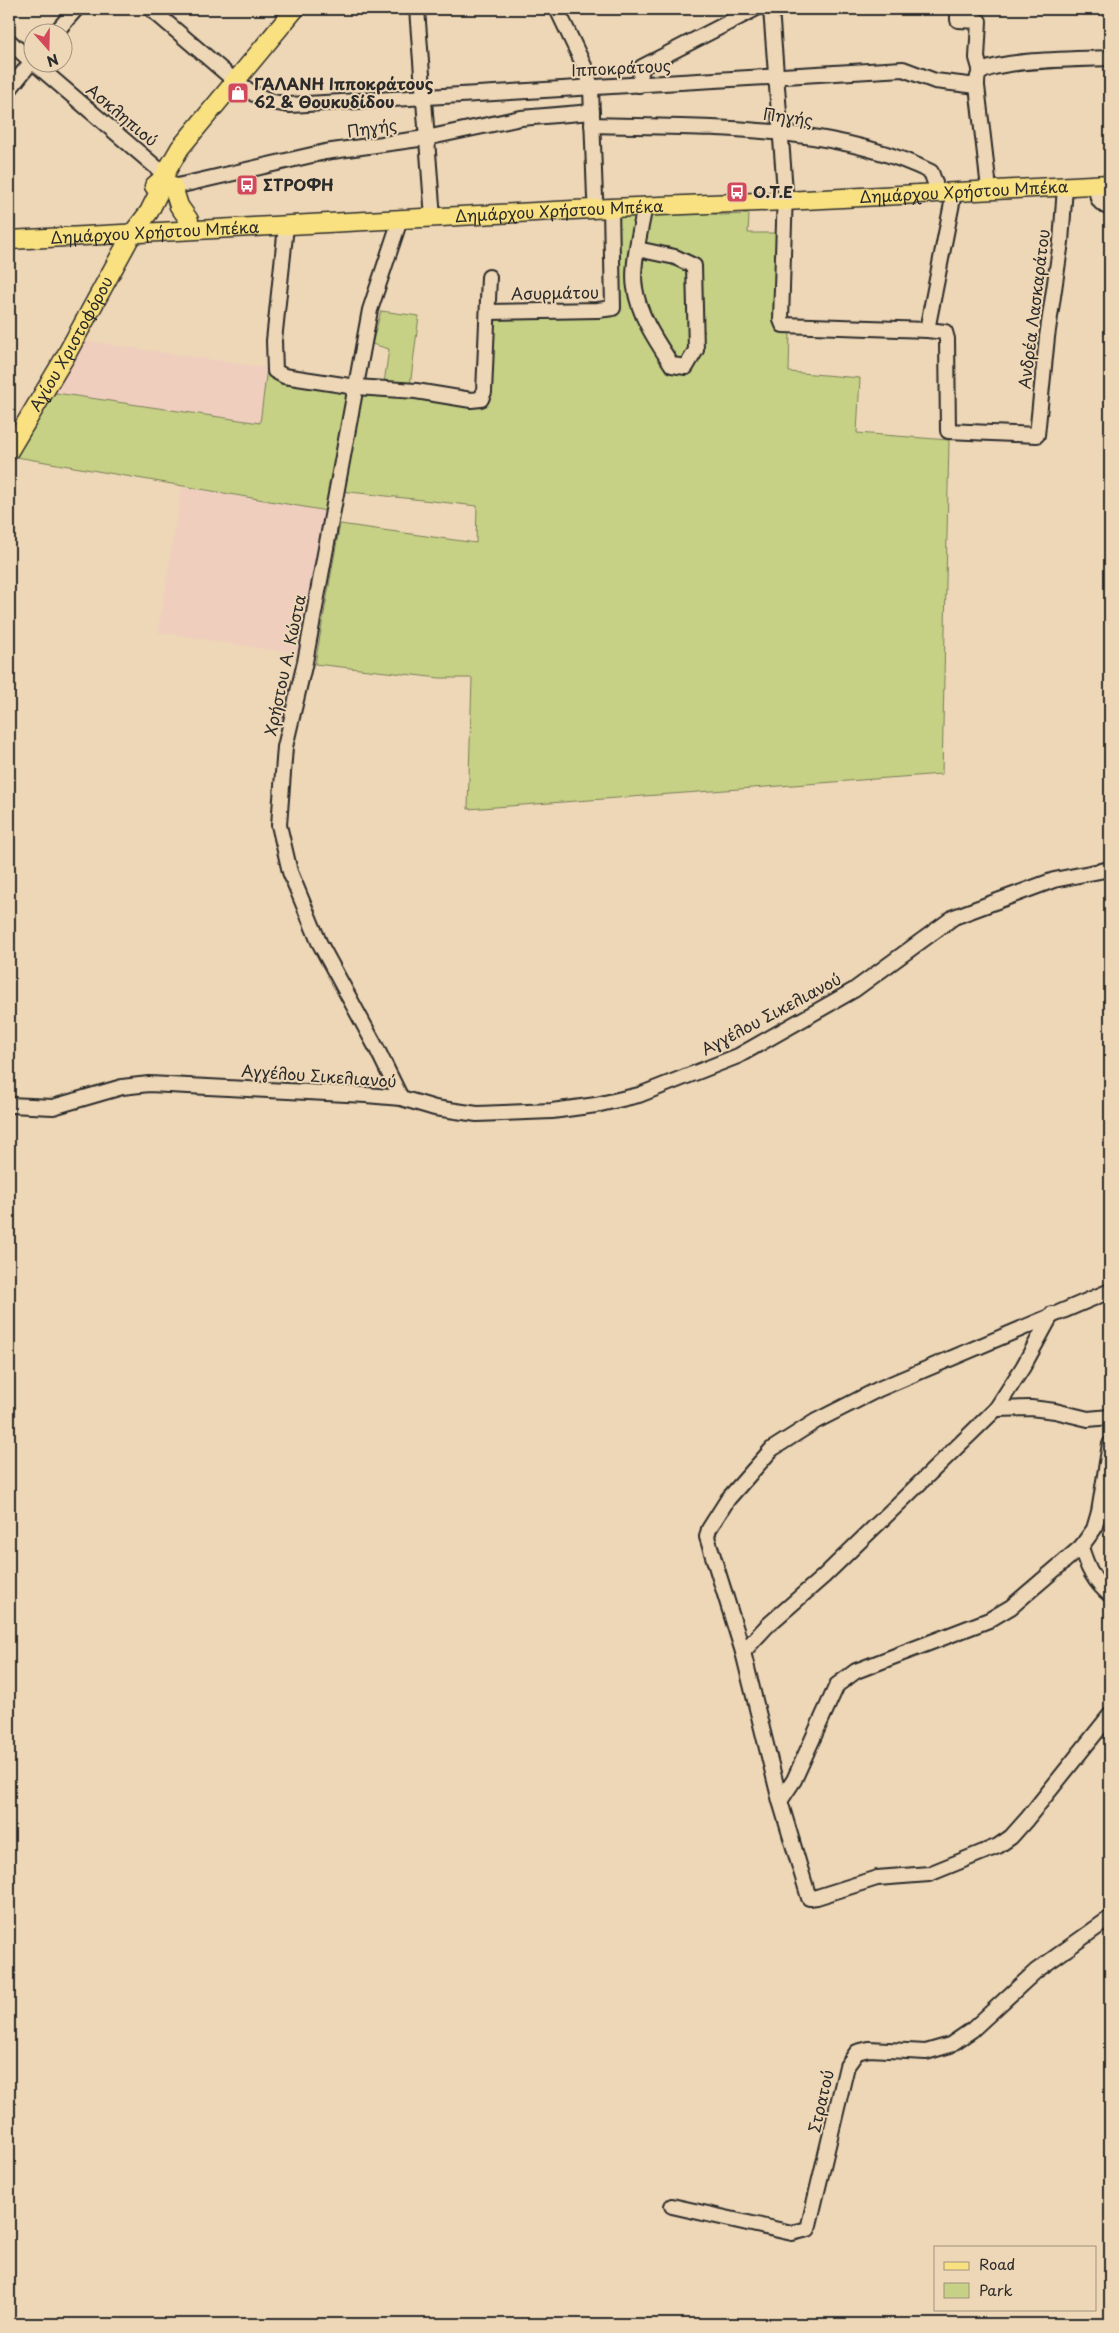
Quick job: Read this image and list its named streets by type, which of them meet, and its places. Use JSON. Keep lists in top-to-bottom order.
{
  "streets": {
    "main road": ["Δημάρχου Χρήστου Μπέκα", "Αγίου Χριστοφόρου"],
    "street": [
      "Ιπποκράτους",
      "Ασκληπιού",
      "Πηγής",
      "Ασυρμάτου",
      "Ανδρέα Λασκαράτου",
      "Χρήστου Α. Κώστα",
      "Αγγέλου Σικελιανού",
      "Στρατού"
    ]
  },
  "crossings": [
    ["Ιπποκράτους", "Αγίου Χριστοφόρου"],
    ["Ασκληπιού", "Πηγής"],
    ["Ασκληπιού", "Αγίου Χριστοφόρου"],
    ["Πηγής", "Δημάρχου Χρήστου Μπέκα"],
    ["Πηγής", "Αγίου Χριστοφόρου"],
    ["Δημάρχου Χρήστου Μπέκα", "Ασυρμάτου"],
    ["Δημάρχου Χρήστου Μπέκα", "Ανδρέα Λασκαράτου"],
    ["Δημάρχου Χρήστου Μπέκα", "Αγίου Χριστοφόρου"],
    ["Δημάρχου Χρήστου Μπέκα", "Χρήστου Α. Κώστα"],
    ["Ασυρμάτου", "Χρήστου Α. Κώστα"],
    ["Χρήστου Α. Κώστα", "Αγγέλου Σικελιανού"]
  ],
  "places": {
    "shop": ["ΓΑΛΑΝΗ Ιπποκράτους 62 & Θουκυδίδου"],
    "bus stop": ["ΣΤΡΟΦΗ", "Ο.Τ.Ε"]
  },
  "legend": ["Road", "Park"],
  "north": "bottom"
}
